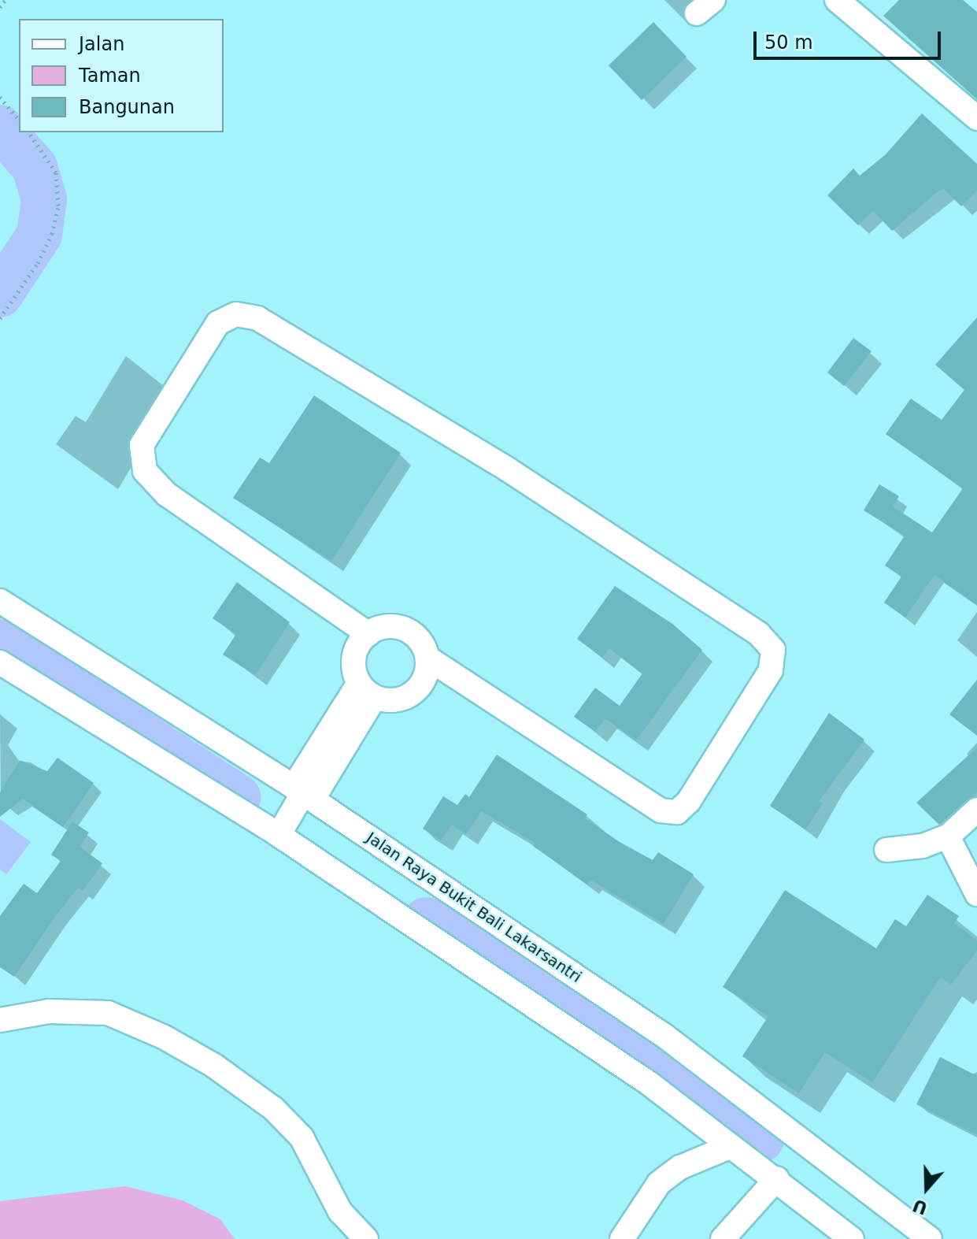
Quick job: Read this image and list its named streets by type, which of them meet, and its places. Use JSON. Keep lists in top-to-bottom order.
{
  "streets": {
    "street": ["Jalan Raya Bukit Bali Lakarsantri"]
  },
  "legend": ["Jalan", "Taman", "Bangunan"],
  "scale_bar": "50 m",
  "north": "bottom"
}
